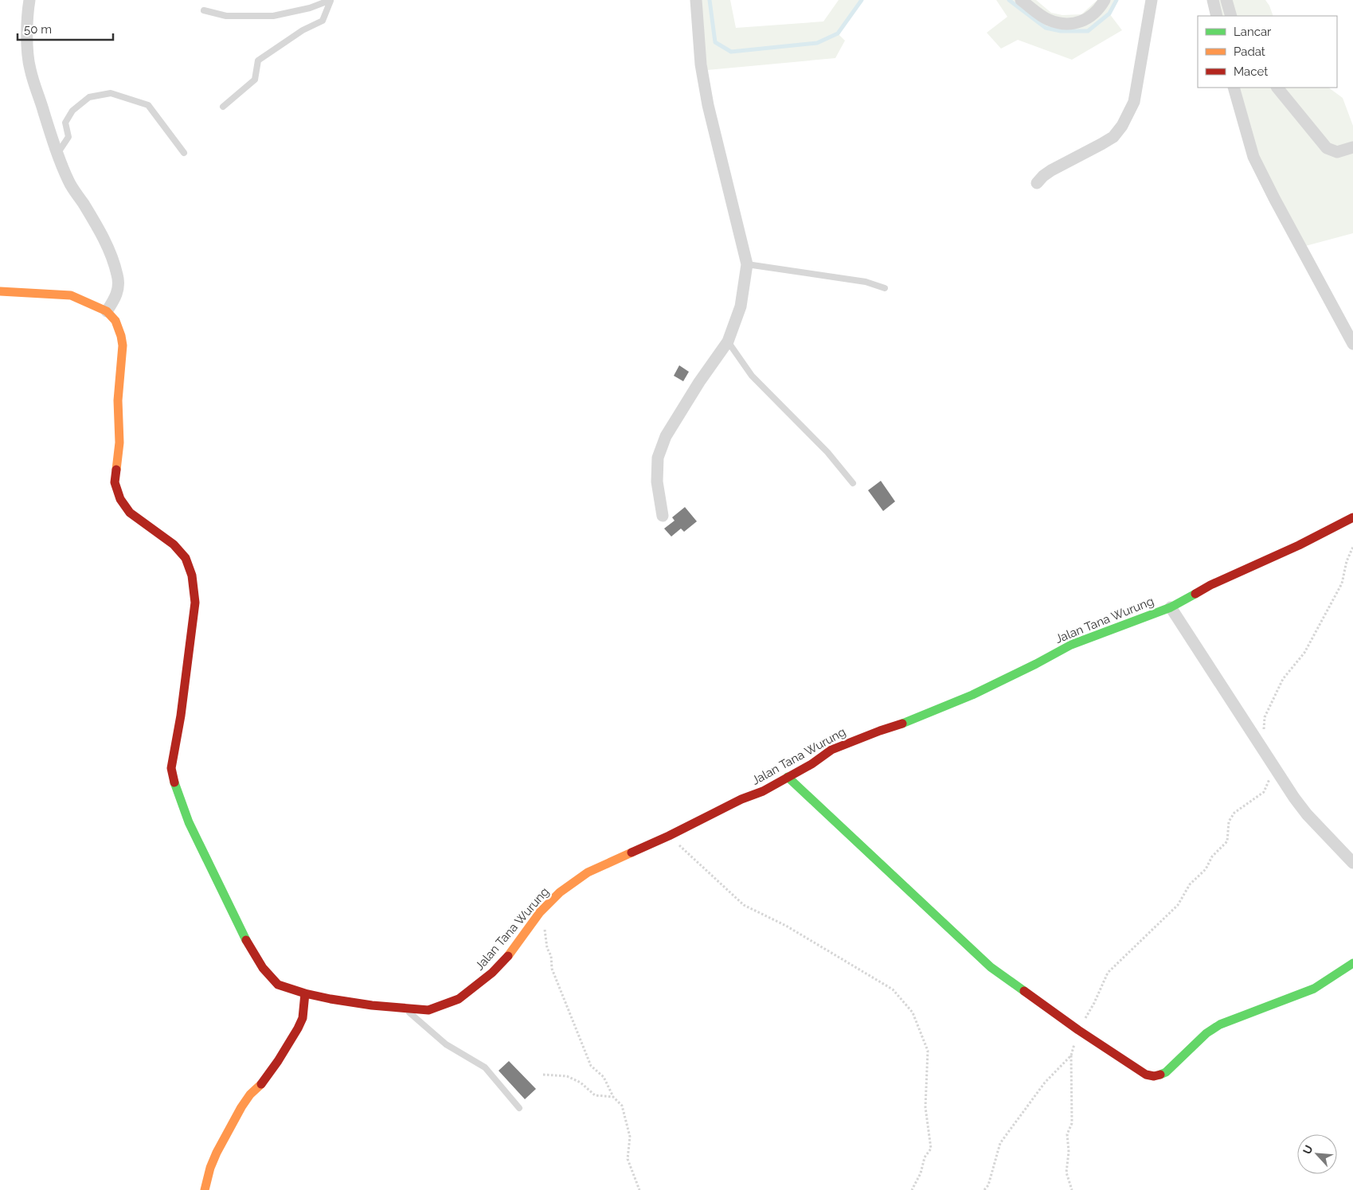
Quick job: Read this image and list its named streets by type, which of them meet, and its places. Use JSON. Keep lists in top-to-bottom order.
{
  "streets": {
    "street": ["Jalan Tana Wurung"]
  },
  "legend": ["Lancar", "Padat", "Macet"],
  "scale_bar": "50 m",
  "north": "top left"
}
